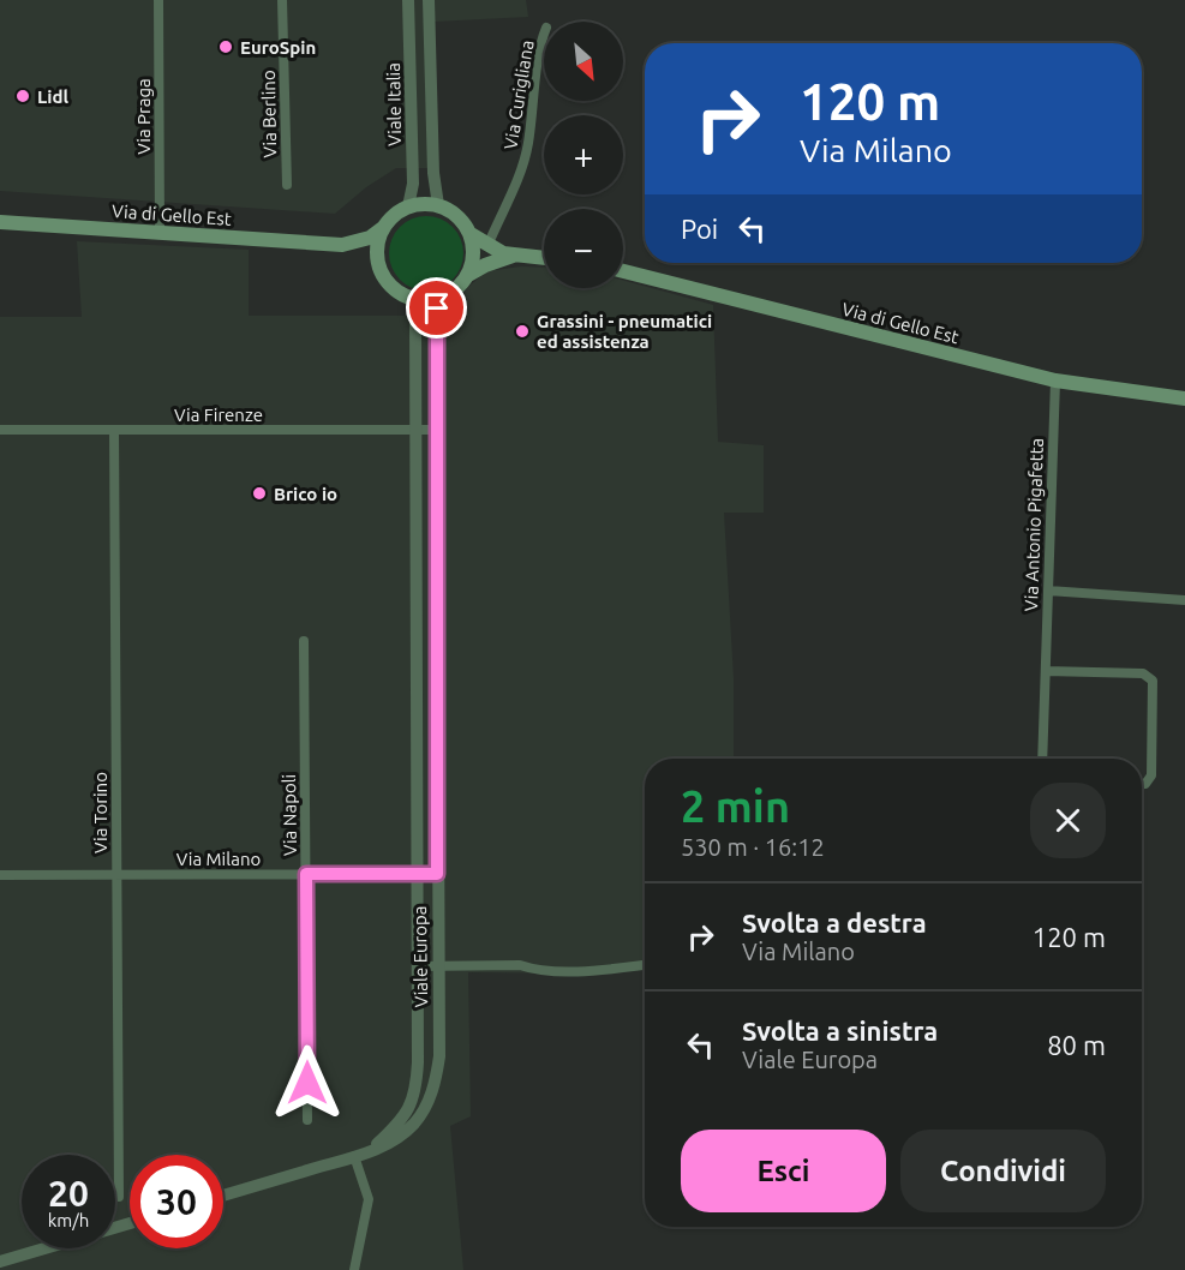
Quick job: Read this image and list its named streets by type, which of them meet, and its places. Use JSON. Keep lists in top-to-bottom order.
{
  "streets": {
    "main road": ["Via di Gello Est"],
    "street": [
      "Via Curigliana",
      "Viale Italia",
      "Via Berlino",
      "Via Praga",
      "Via Firenze",
      "Via Antonio Pigafetta",
      "Via Torino",
      "Via Napoli",
      "Via Milano",
      "Viale Europa"
    ]
  },
  "crossings": [
    ["Viale Italia", "Via di Gello Est"],
    ["Viale Italia", "Viale Europa"],
    ["Via Praga", "Via di Gello Est"],
    ["Via di Gello Est", "Via Antonio Pigafetta"],
    ["Via di Gello Est", "Viale Europa"],
    ["Via Firenze", "Via Torino"],
    ["Via Firenze", "Viale Europa"],
    ["Via Torino", "Via Milano"],
    ["Via Napoli", "Via Milano"],
    ["Via Milano", "Viale Europa"]
  ],
  "places": [
    "EuroSpin",
    "Lidl",
    "Grassini - pneumatici ed assistenza",
    "Brico io"
  ],
  "north": "bottom right",
  "page": {
    "map_buttons": ["+", "−"],
    "turn": ["120 m", "Via Milano"],
    "then": "Poi",
    "heading": ["2 min", "530 m · 16:12"],
    "list": [
      {
        "name": "Svolta a destra",
        "note": "Via Milano",
        "value": "120 m"
      },
      {
        "name": "Svolta a sinistra",
        "note": "Viale Europa",
        "value": "80 m"
      }
    ],
    "buttons": ["Esci", "Condividi"],
    "speed": "20 km/h",
    "limit": "30"
  }
}
